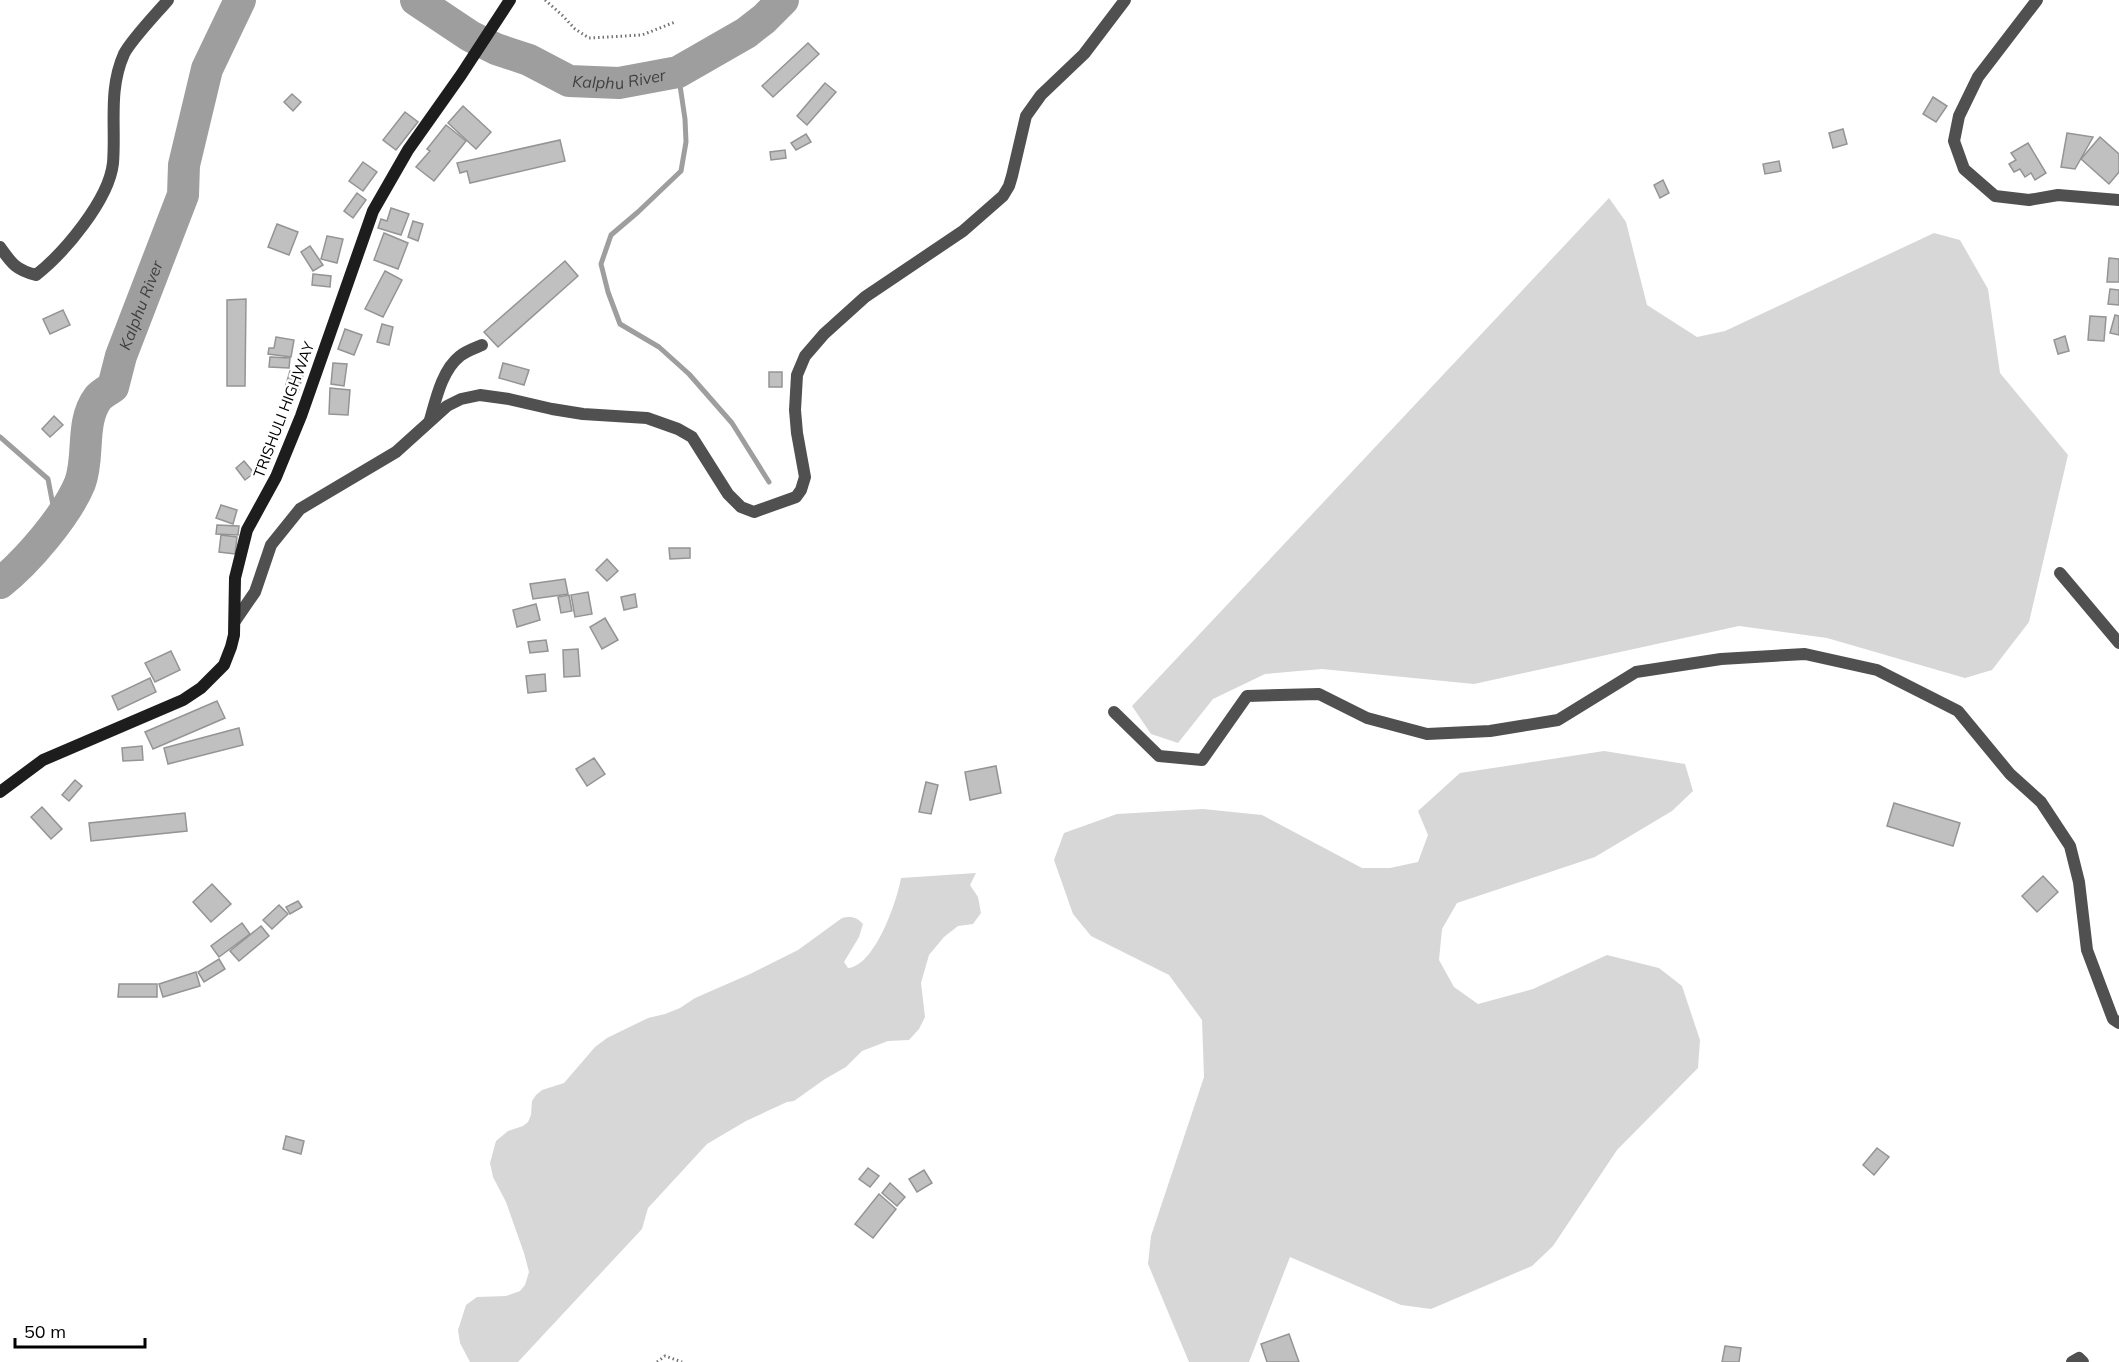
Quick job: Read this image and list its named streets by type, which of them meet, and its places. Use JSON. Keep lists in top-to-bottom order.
{
  "streets": {
    "street": ["TRISHULI HIGHWAY"]
  },
  "water": ["Kalphu River"],
  "scale_bar": "50 m"
}
